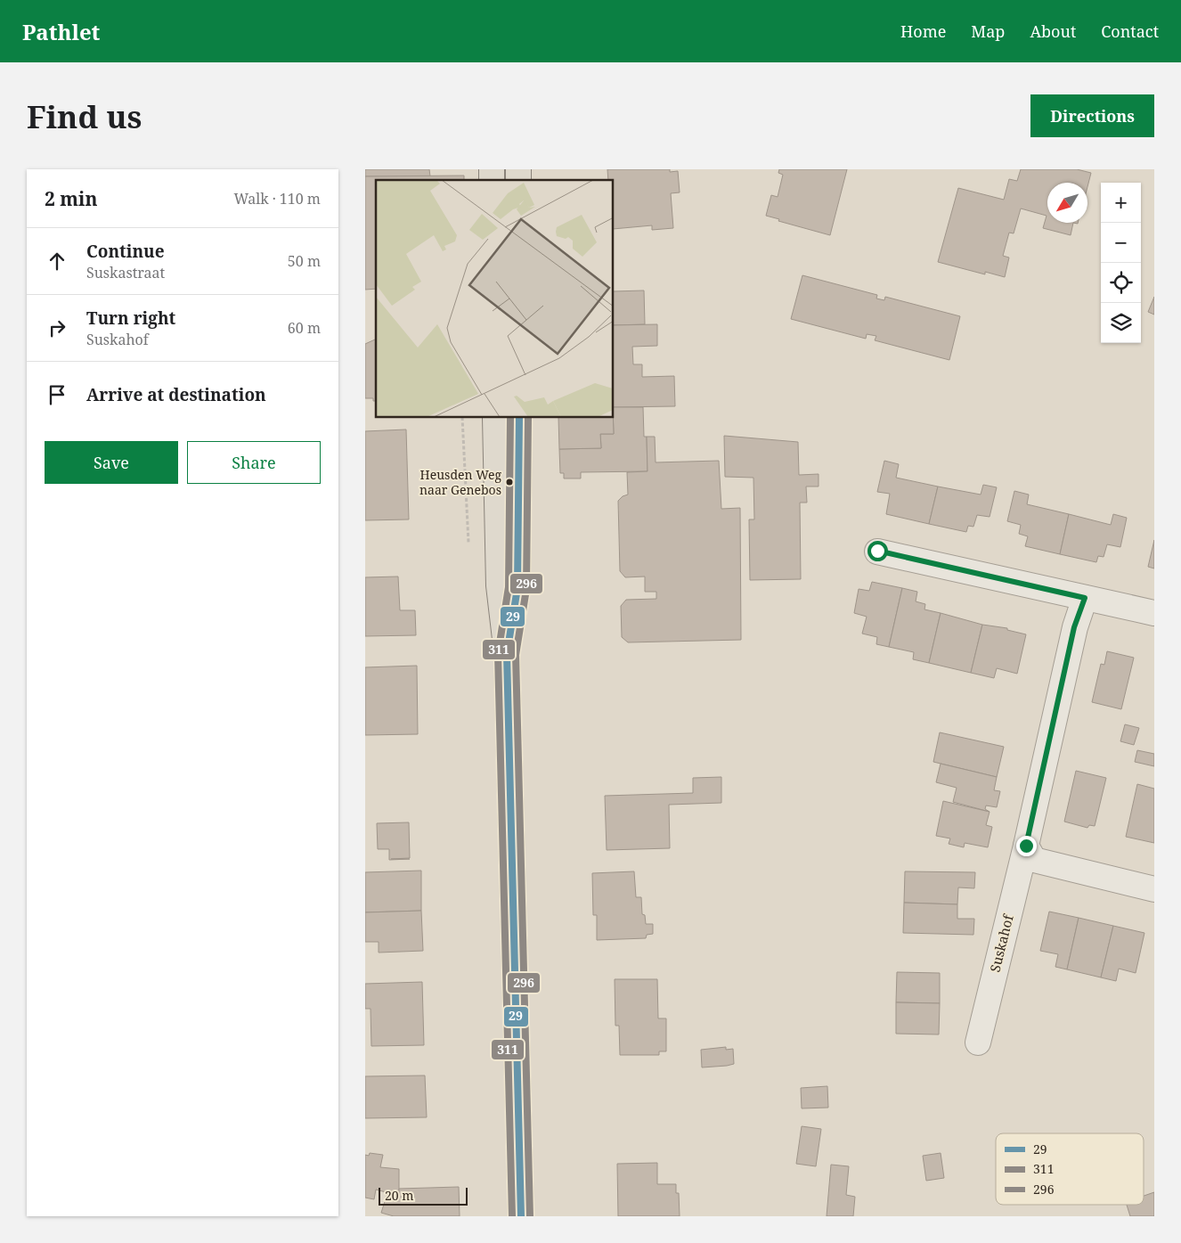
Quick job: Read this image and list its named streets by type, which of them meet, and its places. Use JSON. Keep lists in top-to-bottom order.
{
  "streets": {
    "street": ["Suskahof"]
  },
  "places": ["Heusden Weg naar Genebos"],
  "lines": ["transit line 29", "transit line 311", "transit line 296"],
  "legend": ["29", "311", "296"],
  "scale_bar": "20 m",
  "north": "bottom left",
  "page": {
    "header": "Pathlet",
    "nav": [
      "Home",
      "Map",
      "About",
      "Contact"
    ],
    "buttons": [
      "Directions",
      ["Save", "Share"]
    ],
    "title": "Find us",
    "heading": ["2 min", "Walk · 110 m"],
    "map_buttons": ["+", "−"],
    "list": [
      ["Continue", "Suskastraat", "50 m"],
      ["Turn right", "Suskahof", "60 m"],
      "Arrive at destination"
    ],
    "scale": "20 m"
  }
}
